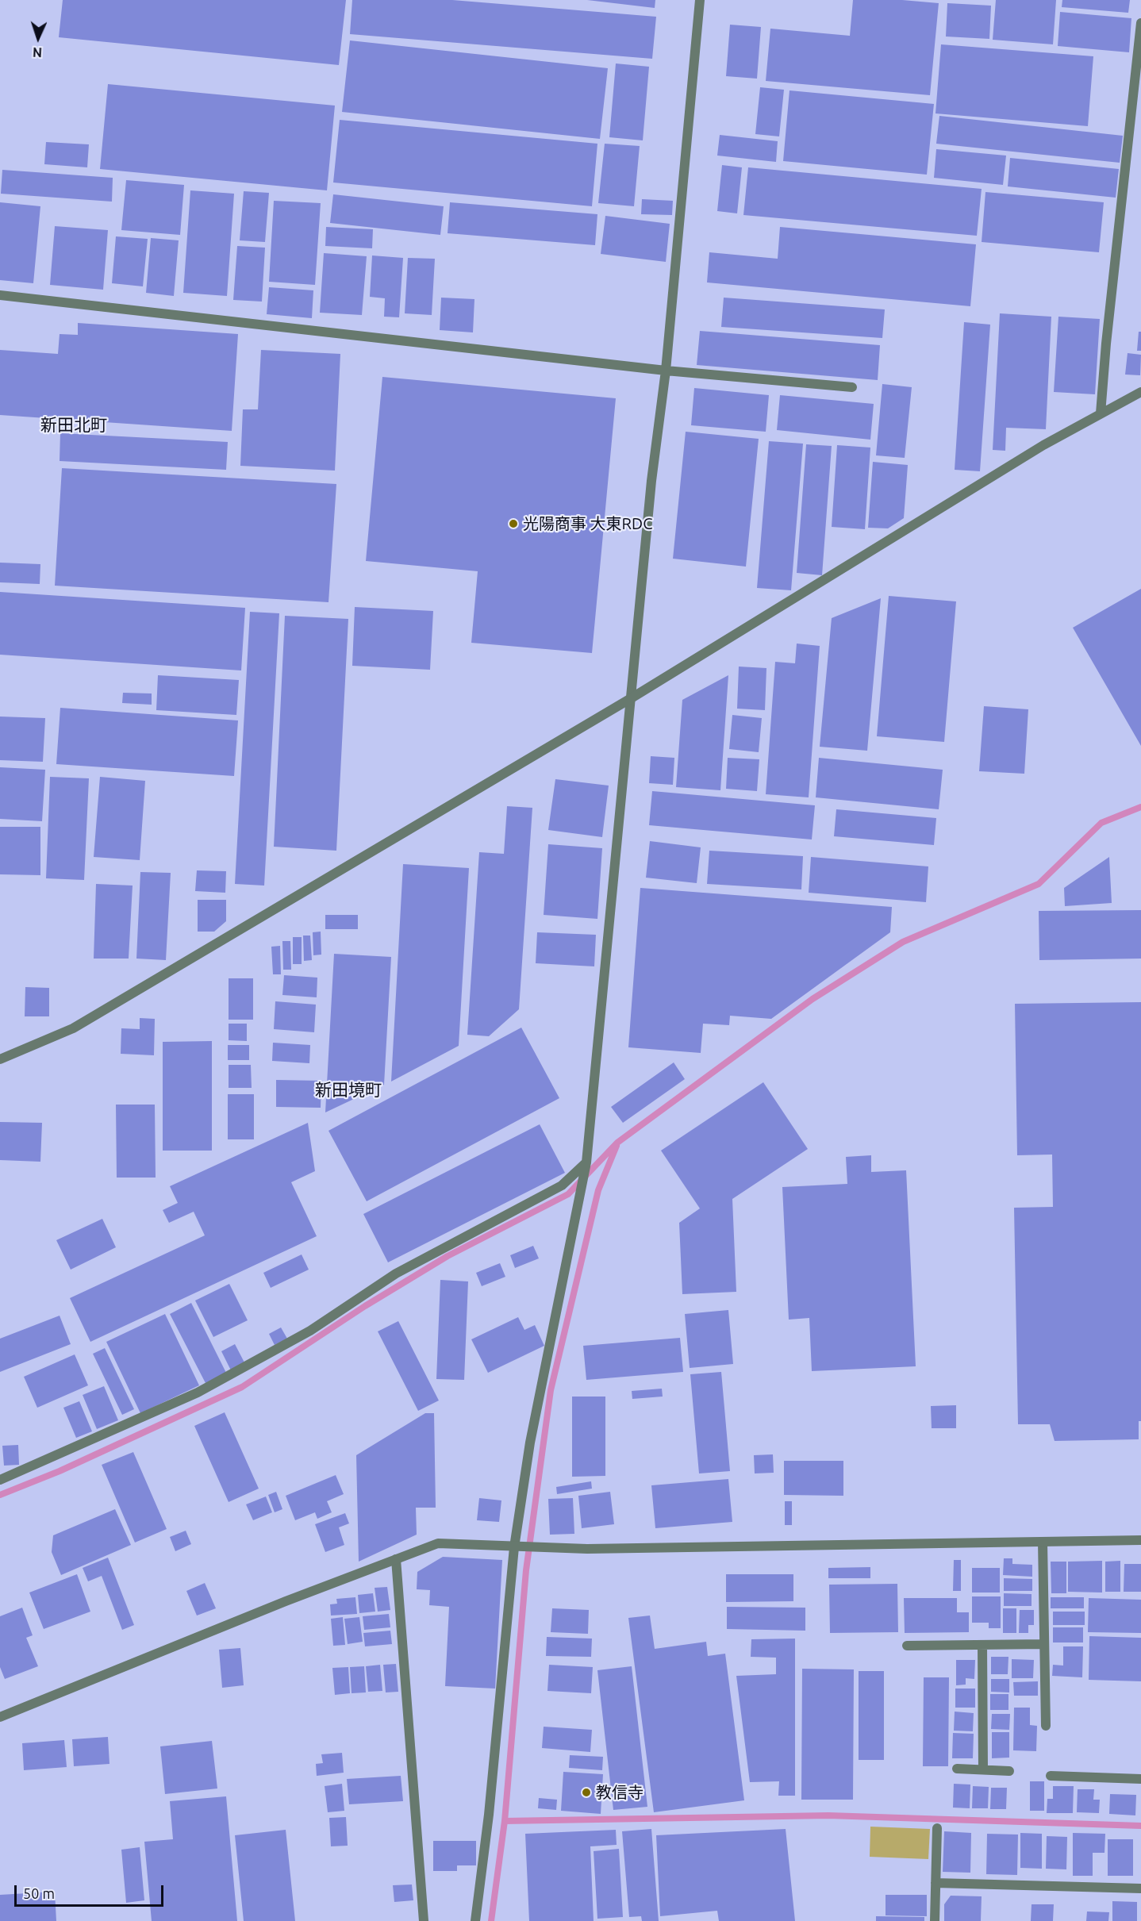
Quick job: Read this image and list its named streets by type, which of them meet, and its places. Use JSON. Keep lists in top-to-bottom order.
{
  "districts": ["新田北町", "新田境町"],
  "places": ["光陽商事 大東RDC", "教信寺"],
  "scale_bar": "50 m",
  "north": "bottom"
}
